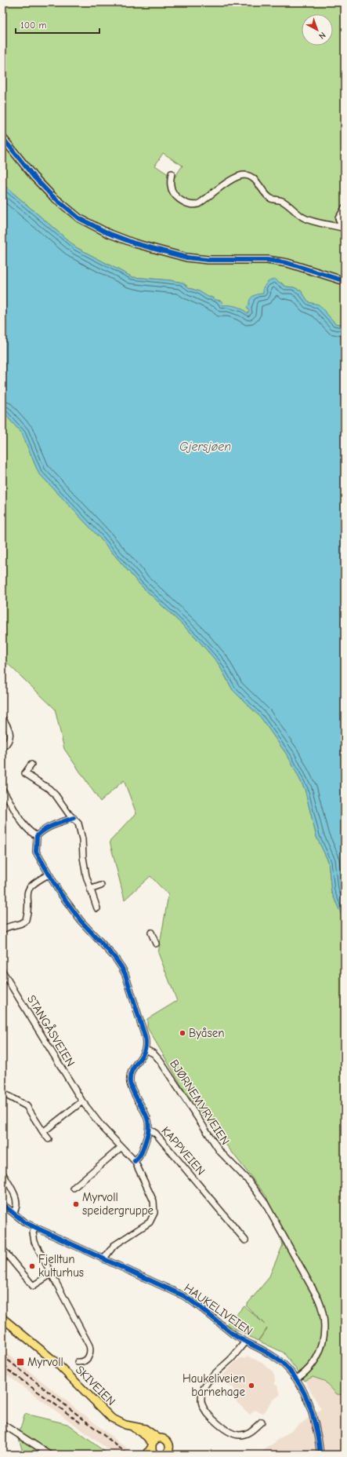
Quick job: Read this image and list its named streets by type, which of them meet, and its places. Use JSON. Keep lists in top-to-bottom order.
{
  "streets": {
    "main road": ["SKIVEIEN"],
    "street": [
      "STANGÅSVEIEN",
      "BJØRNEMYRVEIEN",
      "KAPPVEIEN",
      "HAUKELIVEIEN"
    ]
  },
  "crossings": [
    ["STANGÅSVEIEN", "HAUKELIVEIEN"],
    ["BJØRNEMYRVEIEN", "KAPPVEIEN"],
    ["BJØRNEMYRVEIEN", "HAUKELIVEIEN"]
  ],
  "water": ["Gjersjøen"],
  "places": {
    "other": [
      "Byåsen",
      "Myrvoll speidergruppe",
      "Fjelltun kulturhus",
      "Haukeliveien barnehage"
    ],
    "transit": ["Myrvoll"]
  },
  "scale_bar": "100 m",
  "north": "bottom right"
}
